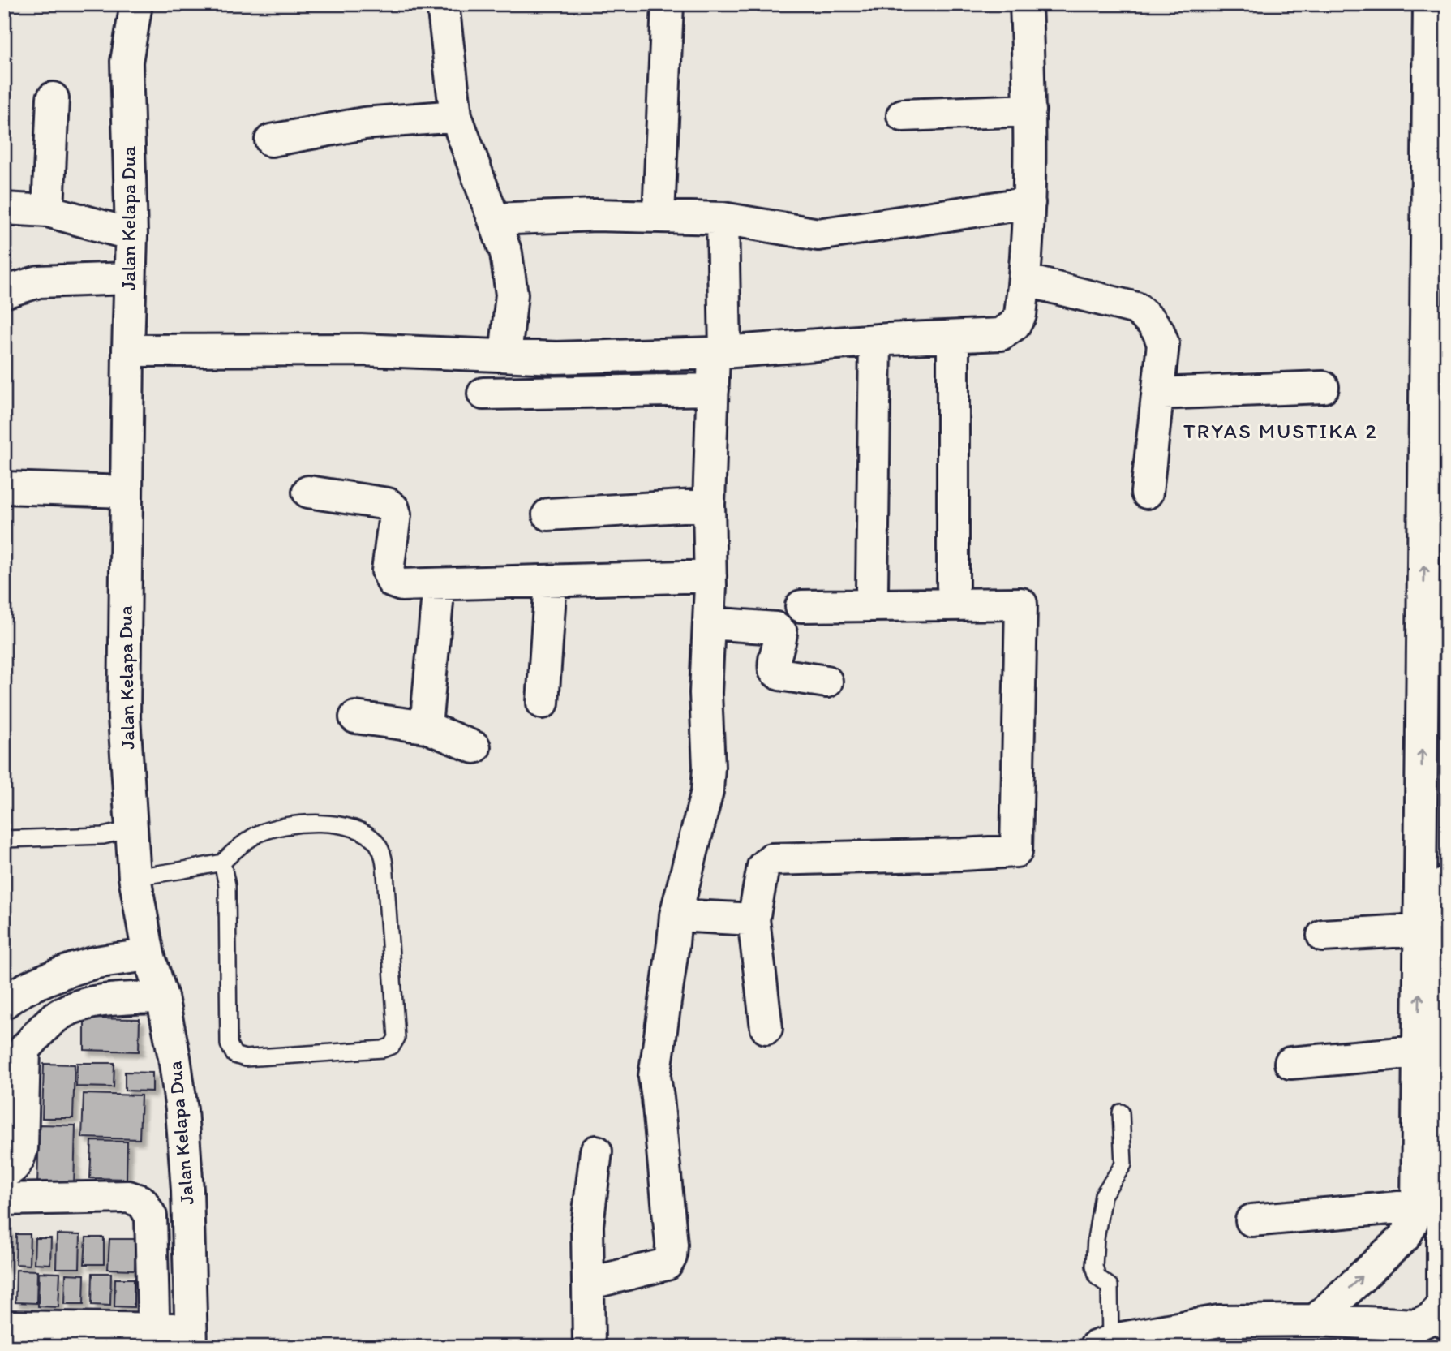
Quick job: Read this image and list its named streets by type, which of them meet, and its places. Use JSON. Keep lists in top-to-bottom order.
{
  "streets": {
    "street": ["Jalan Kelapa Dua"]
  },
  "districts": ["TRYAS MUSTIKA 2"]
}
